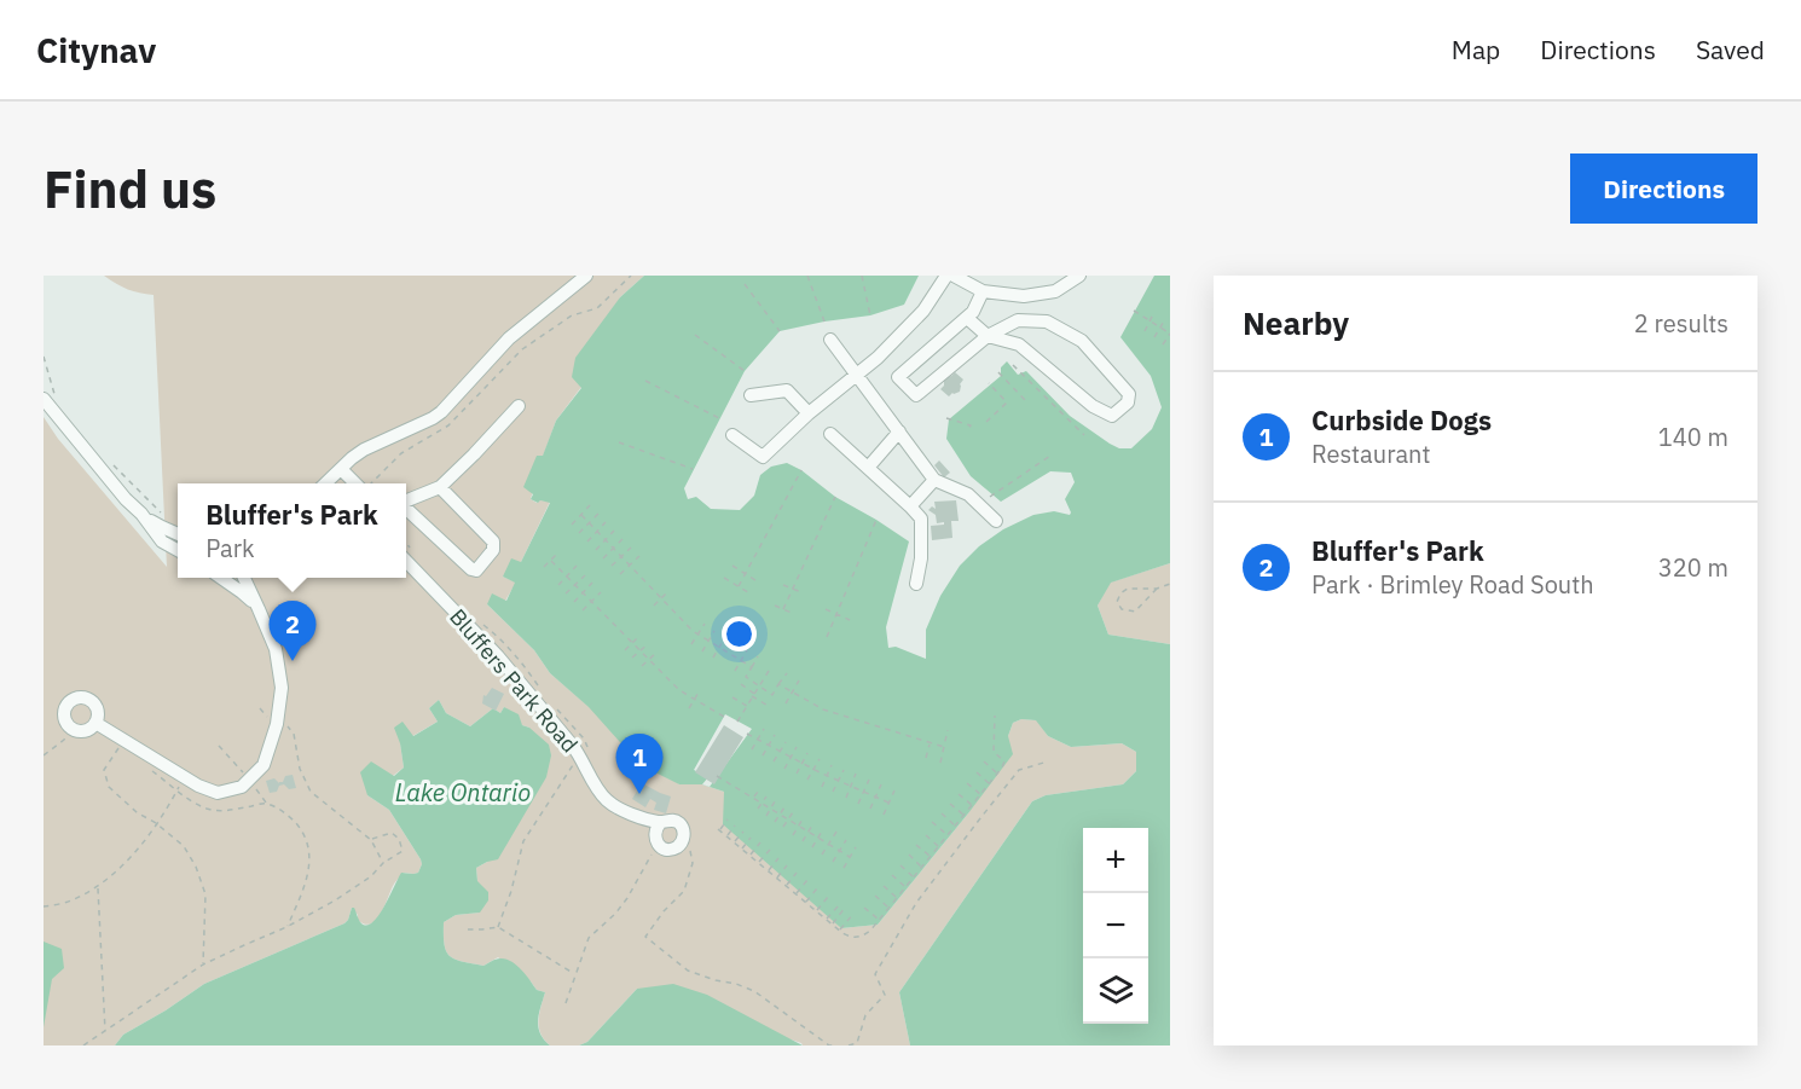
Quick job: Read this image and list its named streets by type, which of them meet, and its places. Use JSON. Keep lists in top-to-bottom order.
{
  "streets": {
    "street": ["Bluffers Park Road"]
  },
  "water": ["Lake Ontario"],
  "page": {
    "header": "Citynav",
    "nav": ["Map", "Directions", "Saved"],
    "buttons": "Directions",
    "title": "Find us",
    "heading": ["Nearby", "2 results"],
    "list": [
      {
        "mark": "1",
        "name": "Curbside Dogs",
        "note": "Restaurant",
        "value": "140 m"
      },
      {
        "mark": "2",
        "name": "Bluffer's Park",
        "note": "Park · Brimley Road South",
        "value": "320 m"
      }
    ],
    "popup": ["Bluffer's Park", "Park"],
    "pins": ["2", "1"],
    "map_buttons": ["+", "−"]
  }
}
